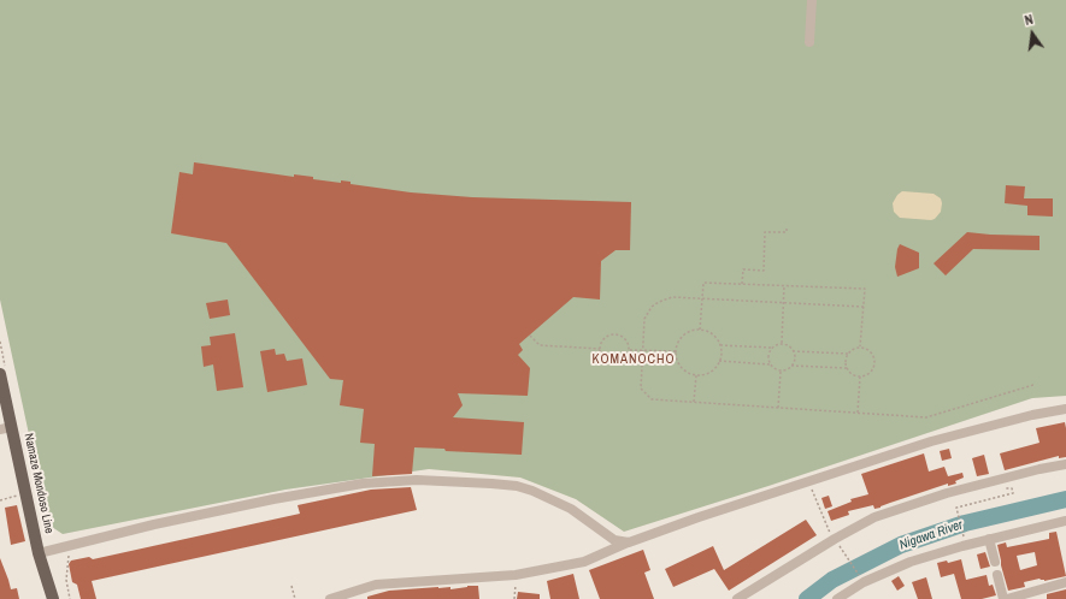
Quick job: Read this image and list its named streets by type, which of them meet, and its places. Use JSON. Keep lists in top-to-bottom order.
{
  "streets": {
    "main road": ["Namaze Mondoso Line"]
  },
  "districts": ["KOMANOCHO"],
  "water": ["Nigawa River"],
  "north": "top"
}
